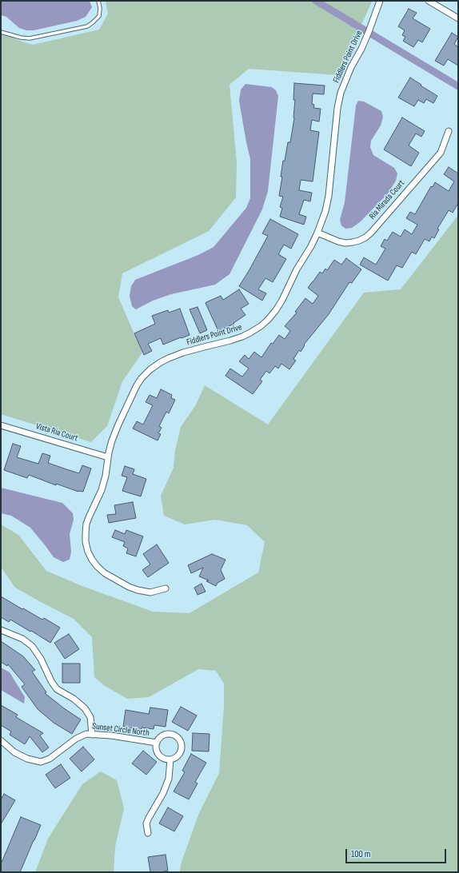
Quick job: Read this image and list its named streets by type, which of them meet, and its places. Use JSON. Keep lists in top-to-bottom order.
{
  "streets": {
    "street": [
      "Fiddlers Point Drive",
      "Ria Mirada Court",
      "Vista Ria Court",
      "Sunset Circle North"
    ]
  },
  "crossings": [
    ["Fiddlers Point Drive", "Ria Mirada Court"],
    ["Fiddlers Point Drive", "Vista Ria Court"]
  ],
  "scale_bar": "100 m"
}
